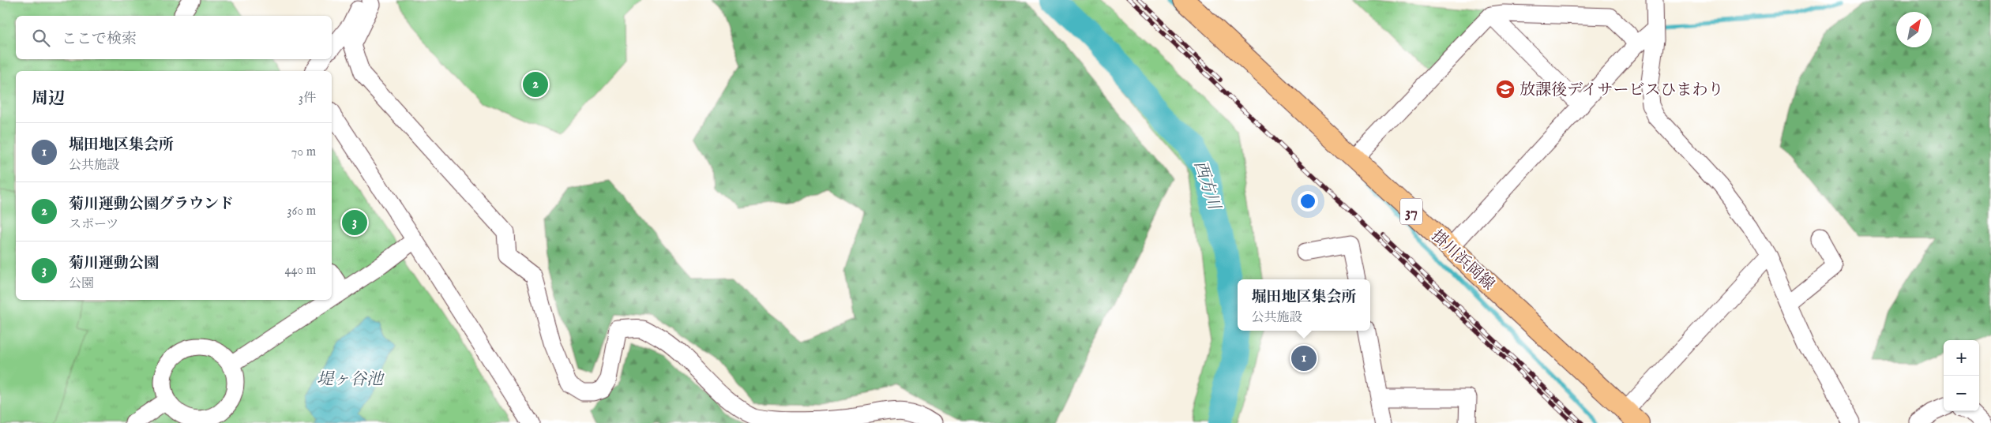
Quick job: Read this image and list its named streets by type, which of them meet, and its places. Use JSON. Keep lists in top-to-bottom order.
{
  "streets": {
    "main road": ["37", "掛川浜岡線"]
  },
  "water": ["西方川", "堤ヶ谷池"],
  "places": {
    "school or university": ["放課後デイサービスひまわり"]
  },
  "north": "top right",
  "page": {
    "search": "ここで検索",
    "pins": ["2", "3", "1"],
    "heading": ["周辺", "3件"],
    "list": [
      {
        "mark": "1",
        "name": "堀田地区集会所",
        "note": "公共施設",
        "value": "70 m"
      },
      {
        "mark": "2",
        "name": "菊川運動公園グラウンド",
        "note": "スポーツ",
        "value": "360 m"
      },
      {
        "mark": "3",
        "name": "菊川運動公園",
        "note": "公園",
        "value": "440 m"
      }
    ],
    "popup": ["堀田地区集会所", "公共施設"],
    "map_buttons": ["+", "−"]
  }
}
